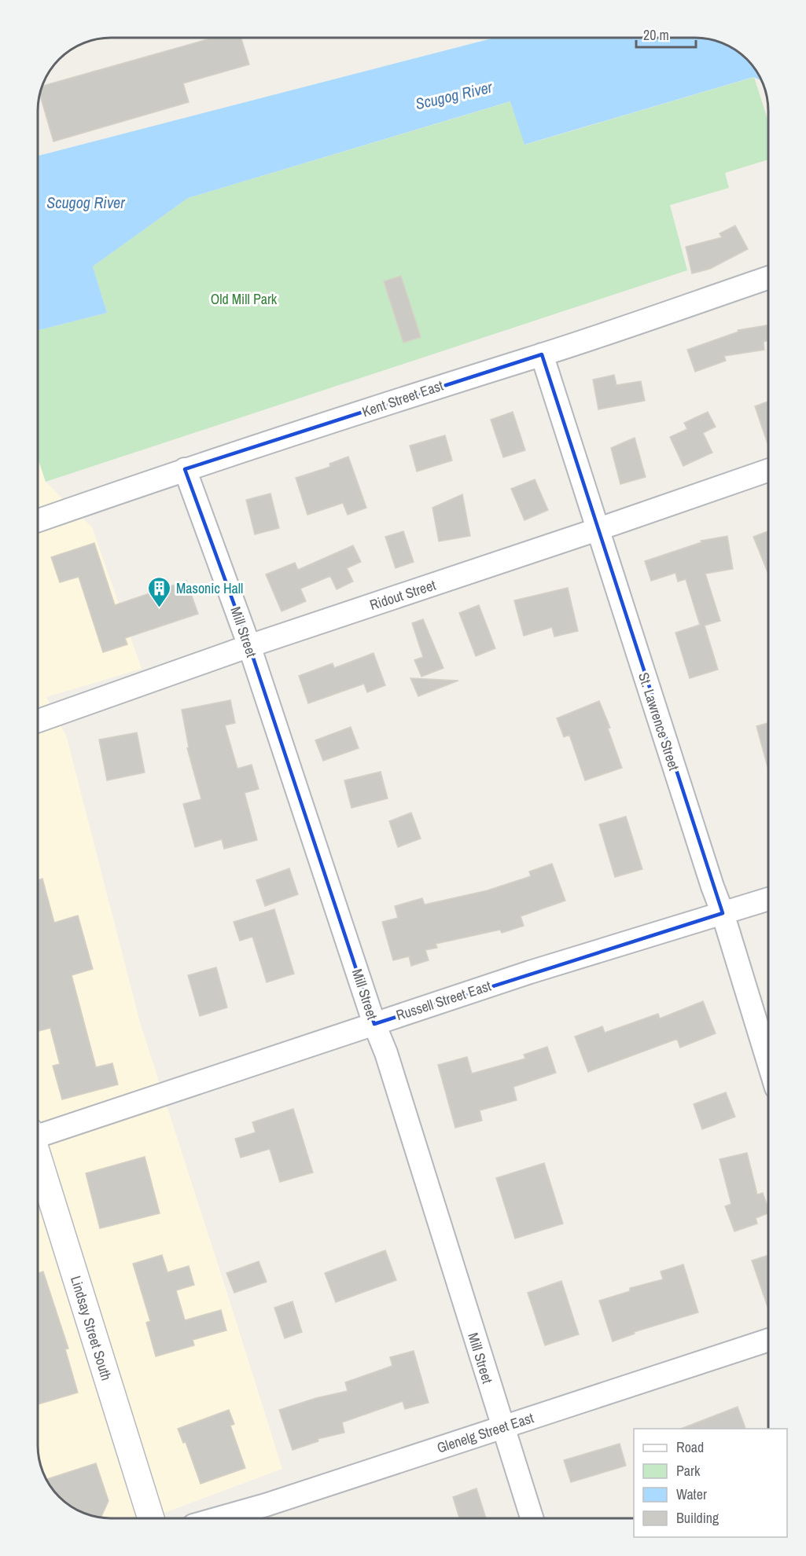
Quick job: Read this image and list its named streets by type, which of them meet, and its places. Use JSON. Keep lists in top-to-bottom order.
{
  "streets": {
    "main road": ["Lindsay Street South"],
    "street": [
      "Kent Street East",
      "Ridout Street",
      "Mill Street",
      "St. Lawrence Street",
      "Russell Street East",
      "Glenelg Street East"
    ]
  },
  "crossings": [
    ["Kent Street East", "Mill Street"],
    ["Kent Street East", "St. Lawrence Street"],
    ["Ridout Street", "Mill Street"],
    ["Ridout Street", "St. Lawrence Street"],
    ["Mill Street", "Russell Street East"],
    ["Mill Street", "Glenelg Street East"],
    ["St. Lawrence Street", "Russell Street East"]
  ],
  "water": ["Scugog River"],
  "parks": ["Old Mill Park"],
  "places": {
    "building": ["Masonic Hall"]
  },
  "legend": [
    "Road",
    "Park",
    "Water",
    "Building"
  ],
  "scale_bar": "20 m"
}
